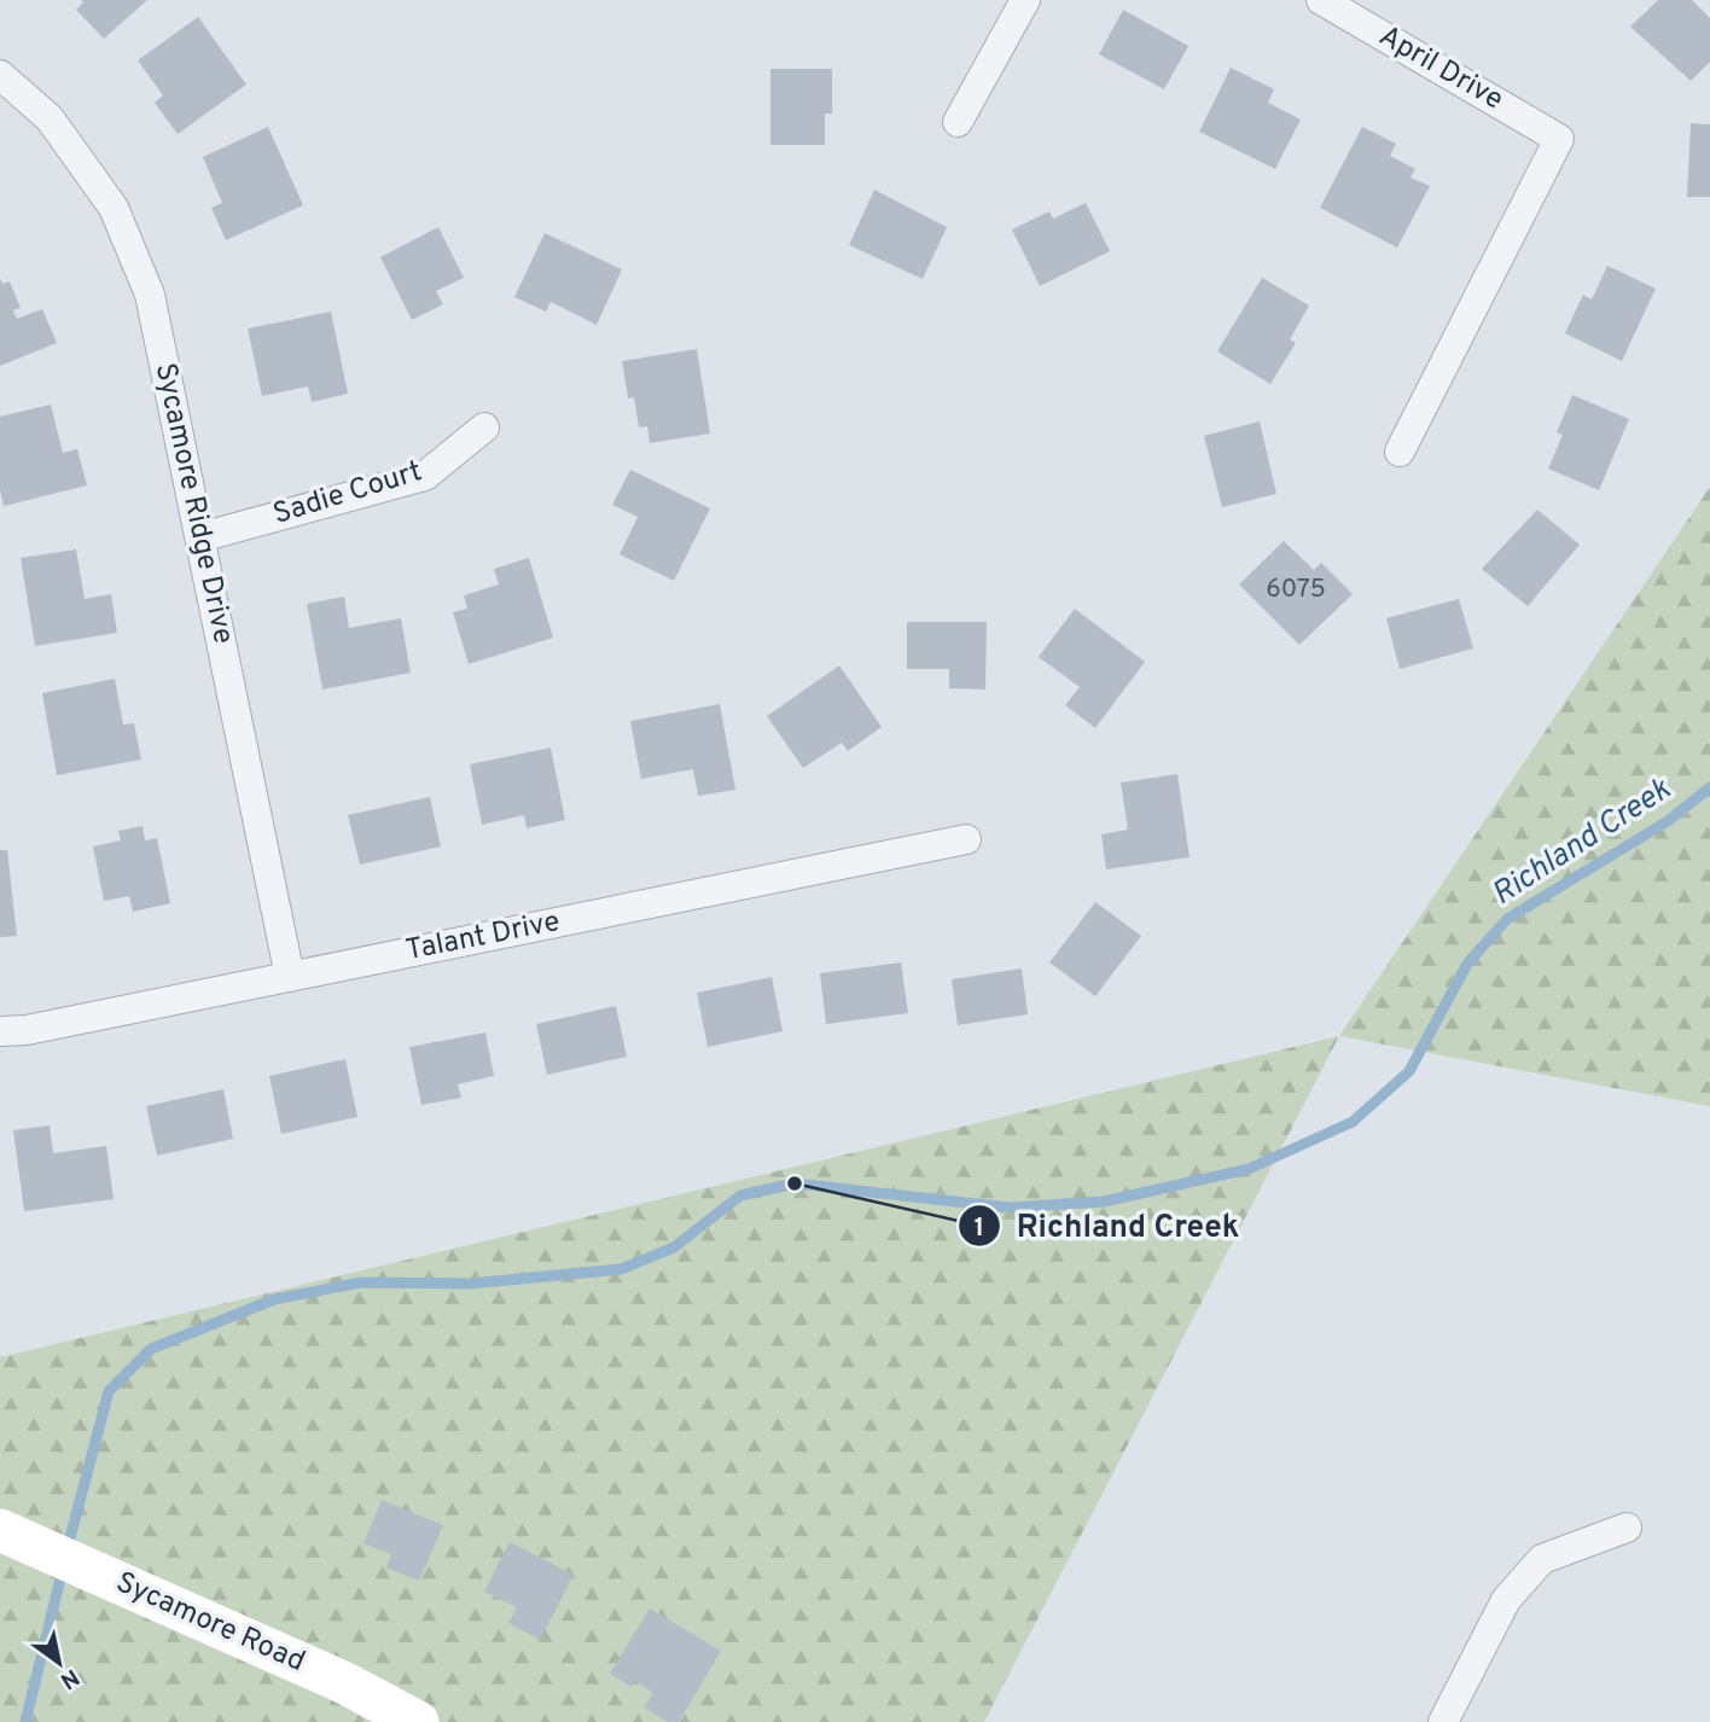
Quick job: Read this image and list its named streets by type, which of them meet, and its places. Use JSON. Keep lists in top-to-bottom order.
{
  "streets": {
    "street": [
      "April Drive",
      "Sadie Court",
      "Sycamore Ridge Drive",
      "Talant Drive",
      "Sycamore Road"
    ]
  },
  "crossings": [
    ["Sadie Court", "Sycamore Ridge Drive"],
    ["Sycamore Ridge Drive", "Talant Drive"]
  ],
  "water": ["Richland Creek"],
  "places": ["Richland Creek"],
  "house_numbers": ["6075"],
  "north": "bottom right"
}
